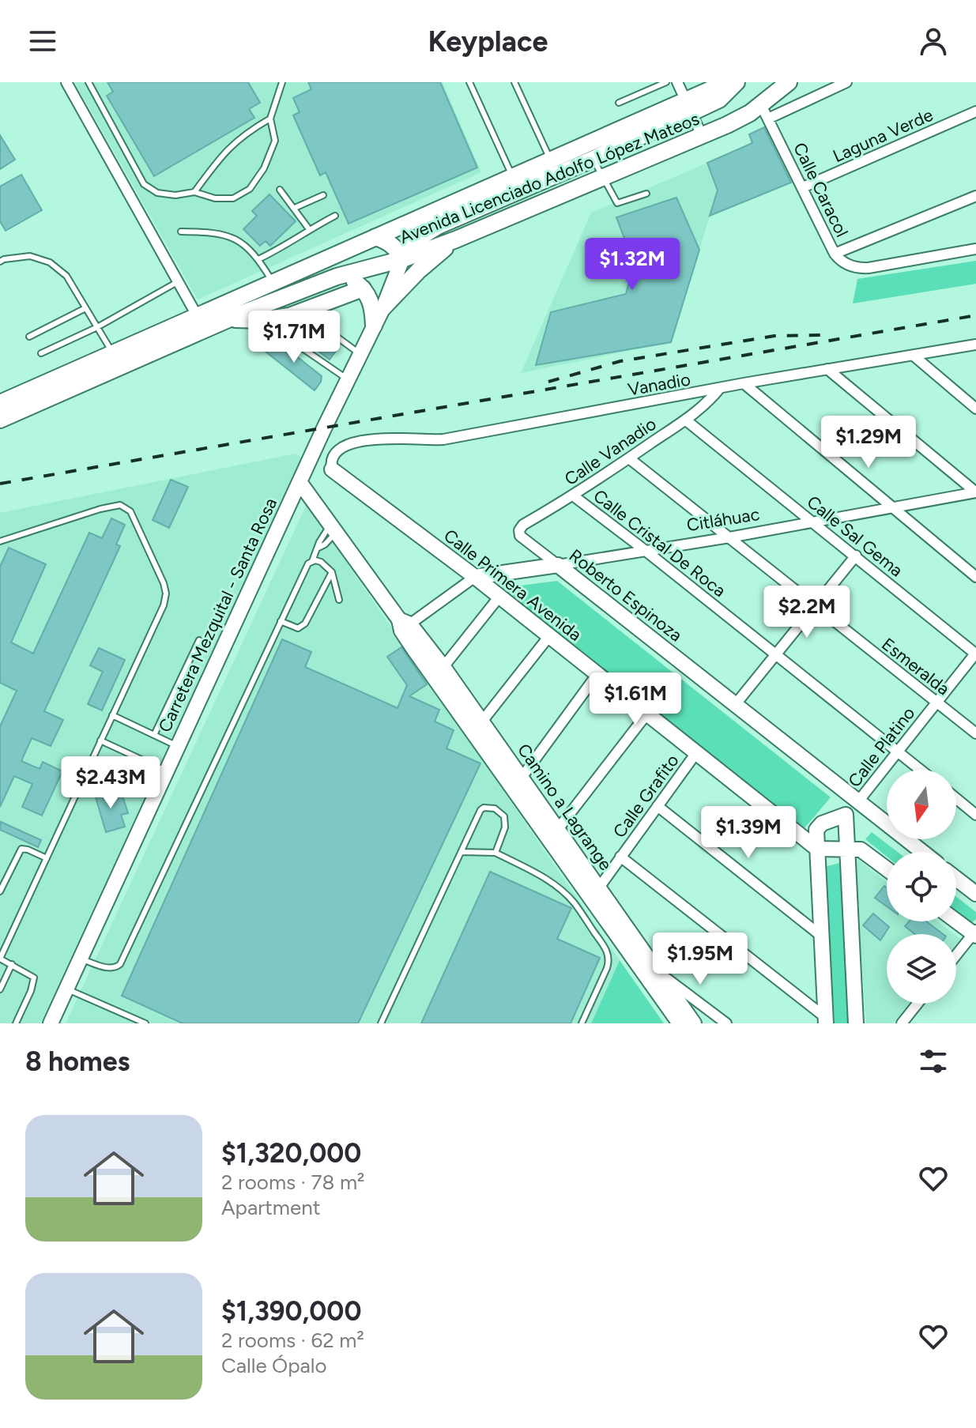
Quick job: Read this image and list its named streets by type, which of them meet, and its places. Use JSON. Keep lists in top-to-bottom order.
{
  "streets": {
    "main road": ["Avenida Licenciado Adolfo López Mateos"],
    "street": [
      "Laguna Verde",
      "Calle Caracol",
      "Vanadio",
      "Calle Vanadio",
      "Citláhuac",
      "Calle Sal Gema",
      "Calle Cristal De Roca",
      "Calle Primera Avenida",
      "Roberto Espinoza",
      "Carretera Mezquital - Santa Rosa",
      "Esmeralda",
      "Calle Platino",
      "Calle Grafito",
      "Camino a Lagrange"
    ]
  },
  "crossings": [
    ["Laguna Verde", "Calle Caracol"],
    ["Avenida Licenciado Adolfo López Mateos", "Calle Caracol"],
    ["Avenida Licenciado Adolfo López Mateos", "Carretera Mezquital - Santa Rosa"],
    ["Vanadio", "Calle Vanadio"],
    ["Vanadio", "Calle Primera Avenida"],
    ["Calle Vanadio", "Calle Sal Gema"],
    ["Calle Vanadio", "Calle Cristal De Roca"],
    ["Calle Vanadio", "Roberto Espinoza"],
    ["Calle Vanadio", "Esmeralda"],
    ["Citláhuac", "Calle Sal Gema"],
    ["Citláhuac", "Calle Cristal De Roca"],
    ["Citláhuac", "Calle Primera Avenida"],
    ["Citláhuac", "Roberto Espinoza"],
    ["Citláhuac", "Esmeralda"],
    ["Calle Sal Gema", "Calle Platino"],
    ["Calle Cristal De Roca", "Calle Platino"],
    ["Calle Primera Avenida", "Calle Grafito"],
    ["Roberto Espinoza", "Calle Platino"],
    ["Carretera Mezquital - Santa Rosa", "Camino a Lagrange"],
    ["Esmeralda", "Calle Platino"],
    ["Calle Grafito", "Camino a Lagrange"]
  ],
  "north": "bottom",
  "page": {
    "header": "Keyplace",
    "price": [
      "$1.32M",
      "$1.71M",
      "$1.29M",
      "$2.2M",
      "$1.61M",
      "$2.43M",
      "$1.39M",
      "$1.95M"
    ],
    "heading": "8 homes",
    "list": [
      {
        "name": "$1,320,000",
        "note": "2 rooms · 78 m² · Apartment"
      },
      {
        "name": "$1,390,000",
        "note": "2 rooms · 62 m² · Calle Ópalo"
      }
    ]
  }
}
